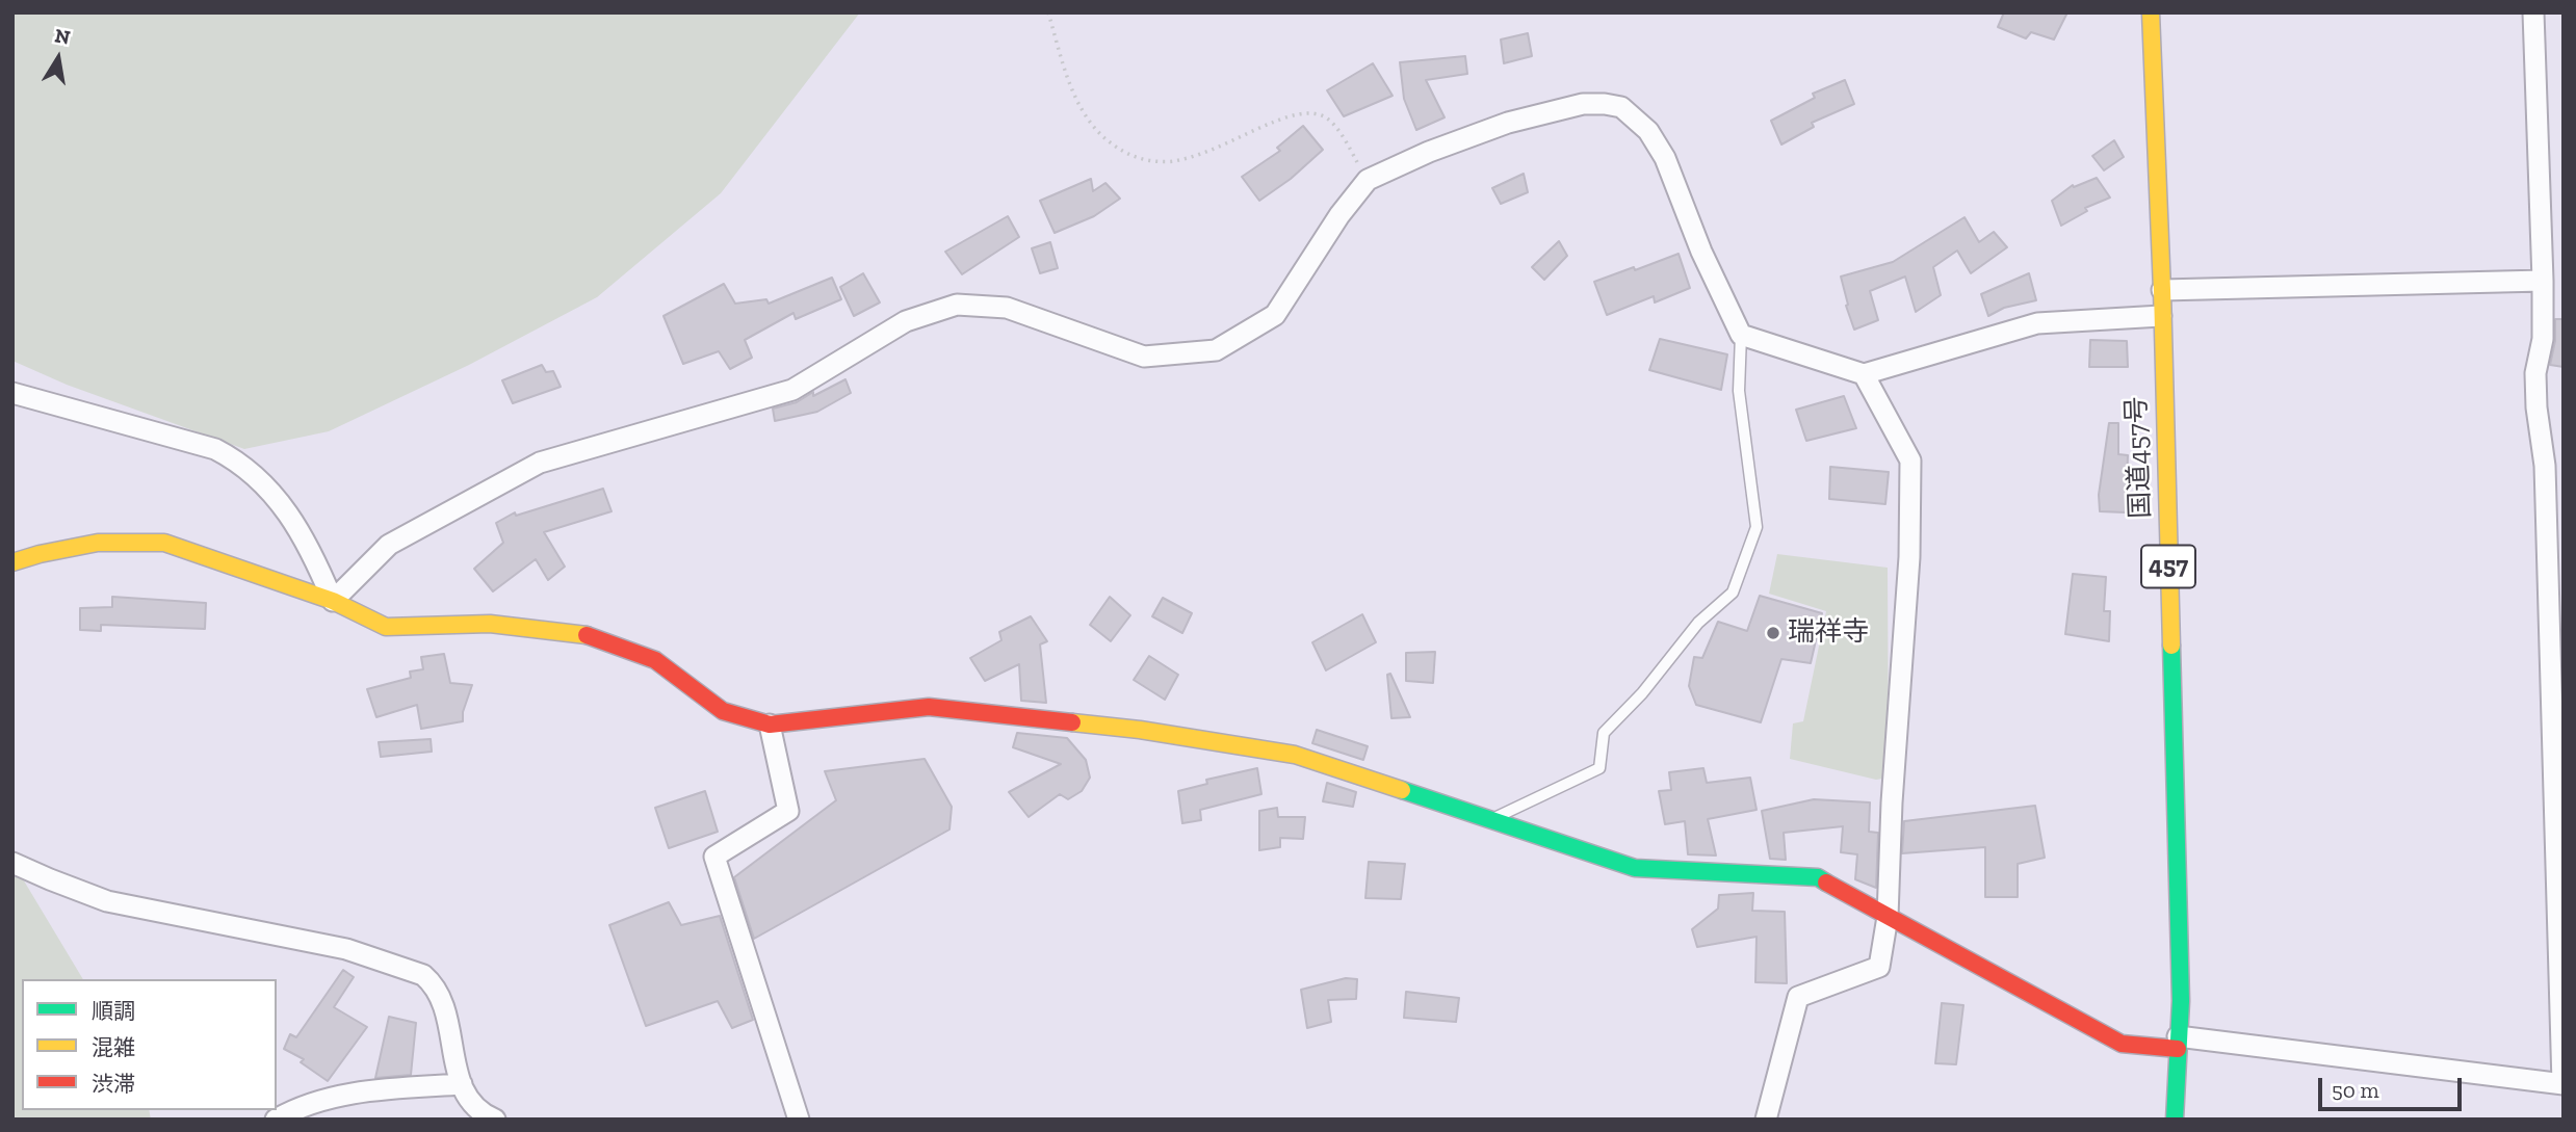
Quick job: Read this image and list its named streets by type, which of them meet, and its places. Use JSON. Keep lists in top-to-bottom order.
{
  "streets": {
    "main road": ["国道457号", "457"]
  },
  "places": ["瑞祥寺"],
  "legend": ["順調", "混雑", "渋滞"],
  "scale_bar": "50 m",
  "north": "top"
}
